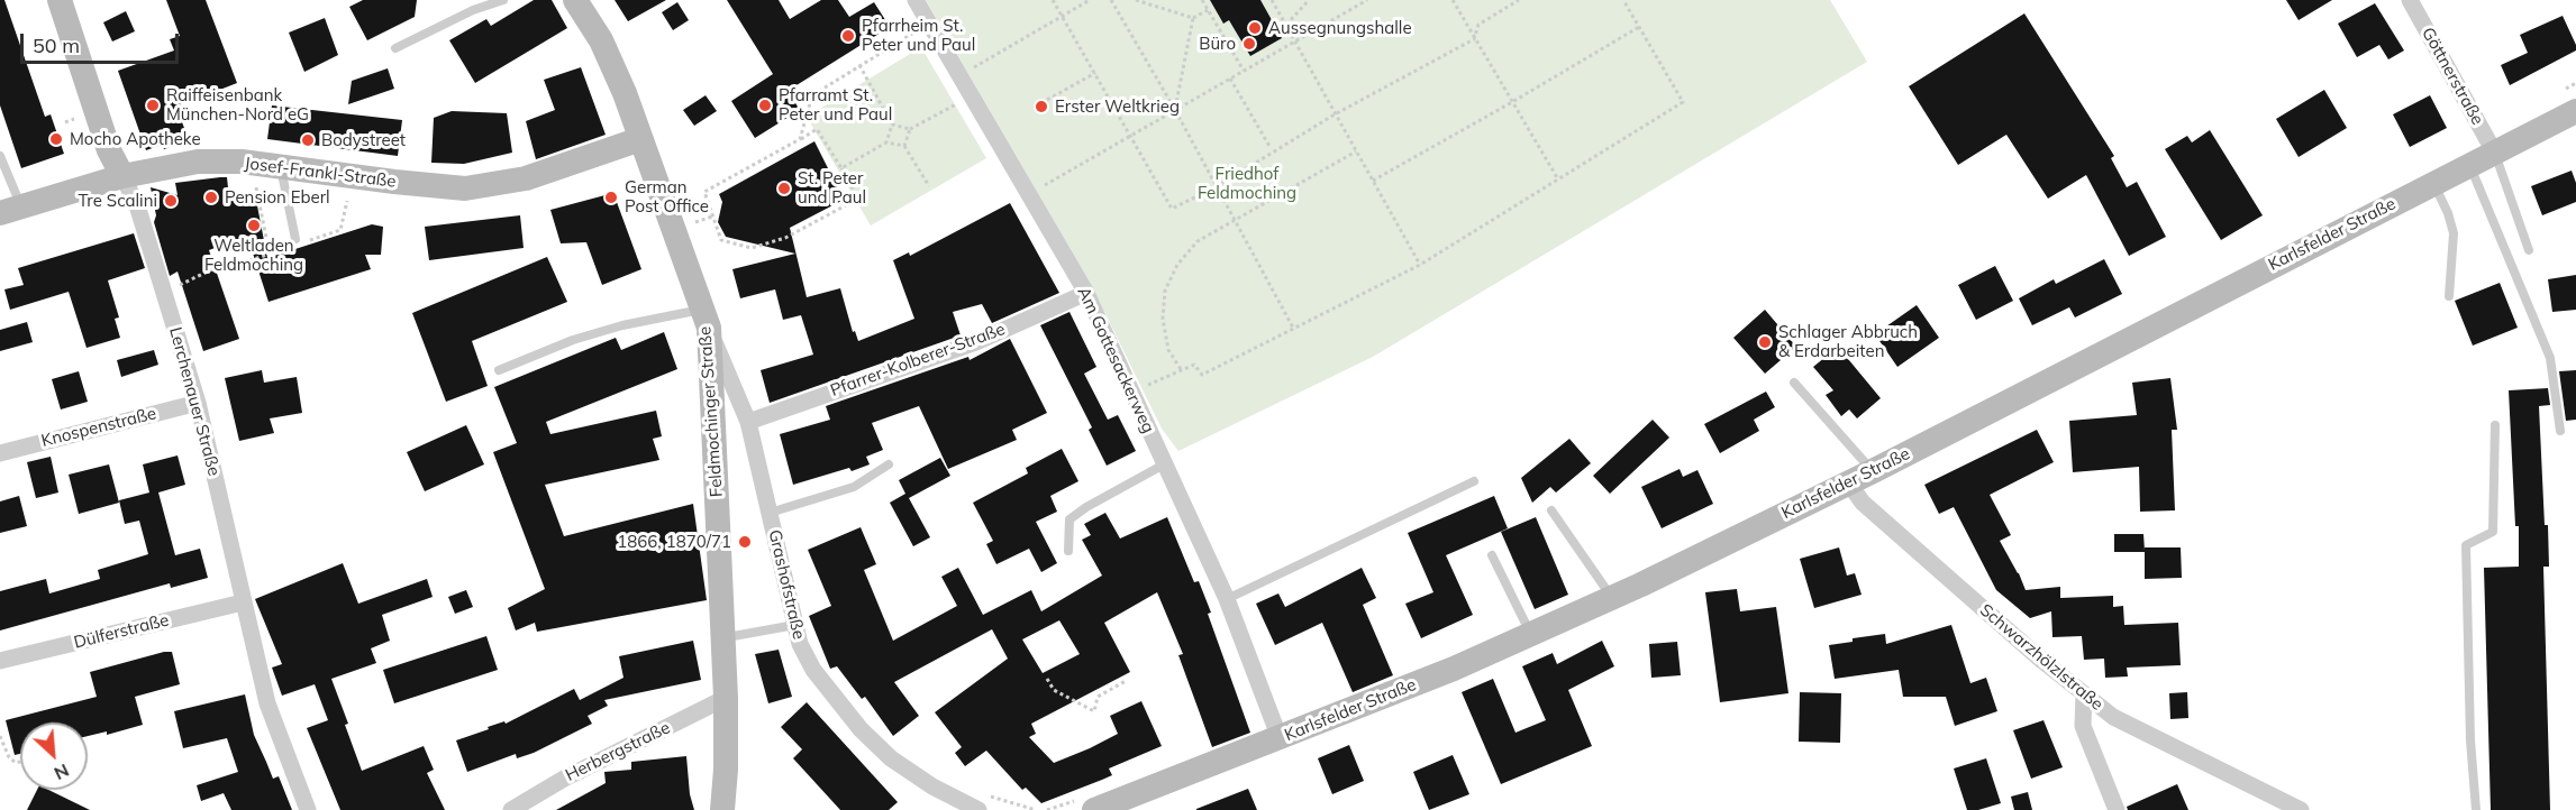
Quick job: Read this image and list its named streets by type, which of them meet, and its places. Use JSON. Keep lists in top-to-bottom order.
{
  "streets": {
    "main road": [
      "Josef-Frankl-Straße",
      "Karlsfelder Straße",
      "Lerchenauer Straße",
      "Feldmochinger Straße"
    ],
    "street": [
      "Göttnerstraße",
      "Pfarrer-Kolberer-Straße",
      "Am Gottesackerweg",
      "Knospenstraße",
      "Grashofstraße",
      "Dülferstraße",
      "Schwarzhölzlstraße",
      "Herbergstraße"
    ]
  },
  "crossings": [
    ["Göttnerstraße", "Karlsfelder Straße"],
    ["Josef-Frankl-Straße", "Lerchenauer Straße"],
    ["Josef-Frankl-Straße", "Feldmochinger Straße"],
    ["Karlsfelder Straße", "Am Gottesackerweg"],
    ["Karlsfelder Straße", "Schwarzhölzlstraße"],
    ["Pfarrer-Kolberer-Straße", "Am Gottesackerweg"],
    ["Pfarrer-Kolberer-Straße", "Grashofstraße"],
    ["Lerchenauer Straße", "Knospenstraße"],
    ["Lerchenauer Straße", "Dülferstraße"],
    ["Feldmochinger Straße", "Grashofstraße"],
    ["Feldmochinger Straße", "Herbergstraße"]
  ],
  "parks": ["Friedhof Feldmoching"],
  "places": [
    "Aussegnungshalle",
    "Pfarrheim St. Peter und Paul",
    "Büro",
    "Raiffeisenbank München-Nord eG",
    "Pfarramt St. Peter und Paul",
    "Erster Weltkrieg",
    "Mocho Apotheke",
    "Bodystreet",
    "St. Peter und Paul",
    "Pension Eberl",
    "German Post Office",
    "Tre Scalini",
    "Weltladen Feldmoching",
    "Schlager Abbruch & Erdarbeiten",
    "1866, 1870/71"
  ],
  "scale_bar": "50 m",
  "north": "bottom right"
}
